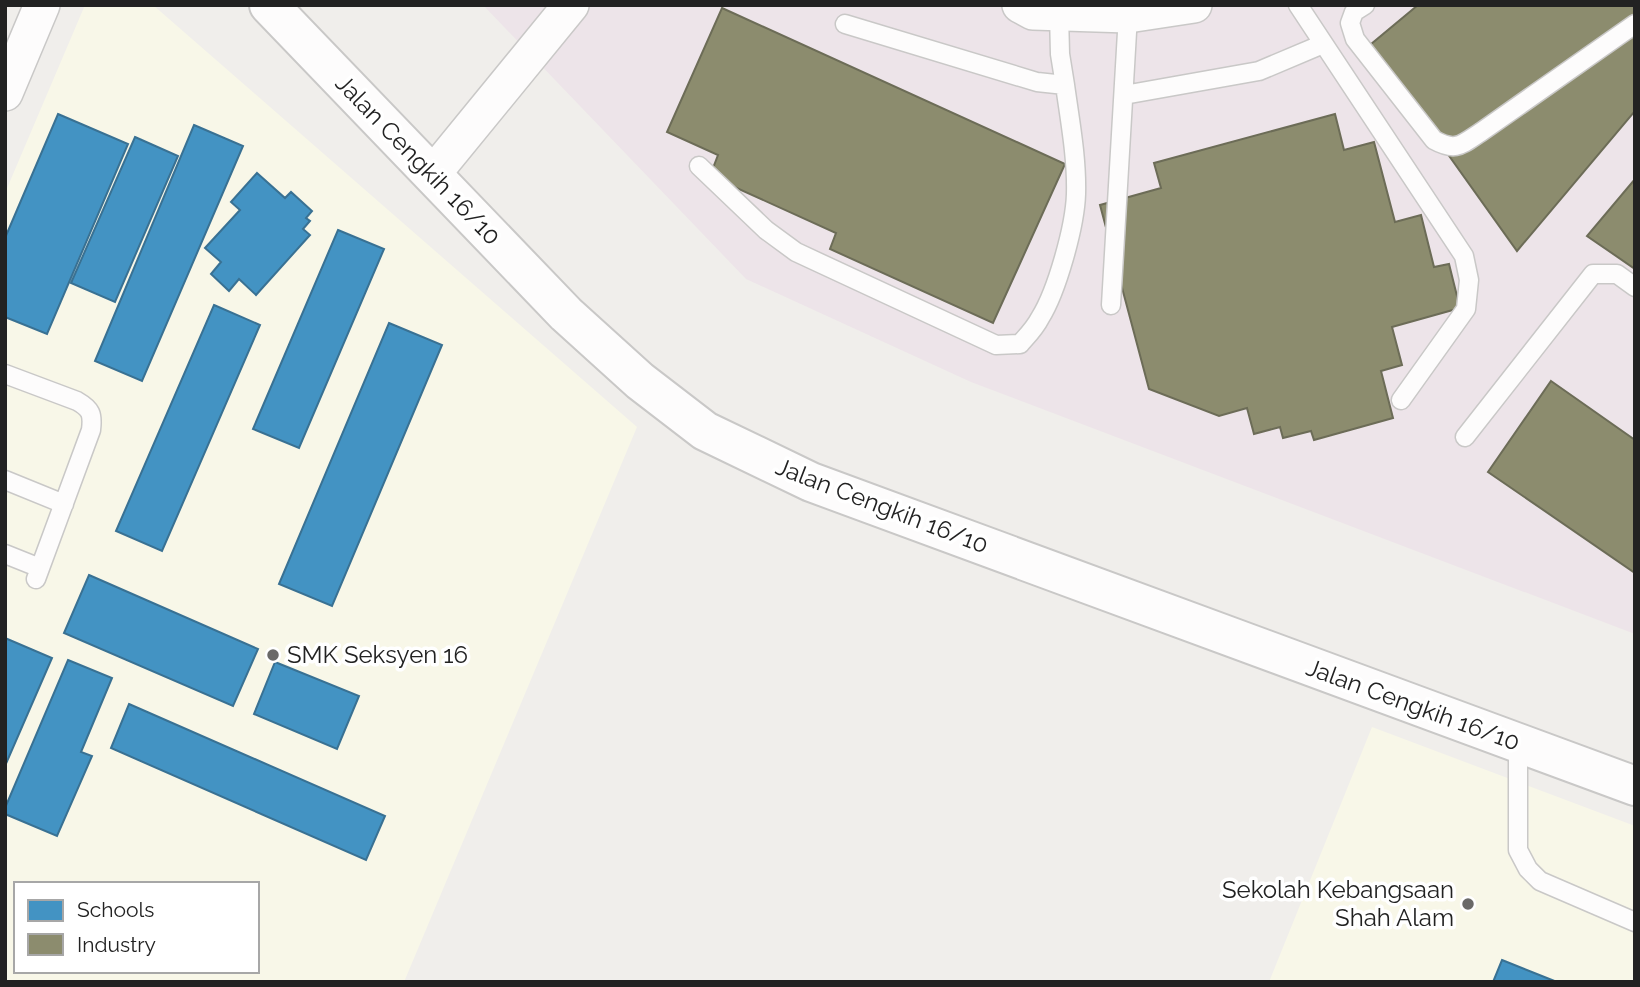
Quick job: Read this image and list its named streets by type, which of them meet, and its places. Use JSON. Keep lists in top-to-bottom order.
{
  "streets": {
    "street": ["Jalan Cengkih 16/10"]
  },
  "places": ["SMK Seksyen 16", "Sekolah Kebangsaan Shah Alam"],
  "legend": ["Schools", "Industry"]
}
